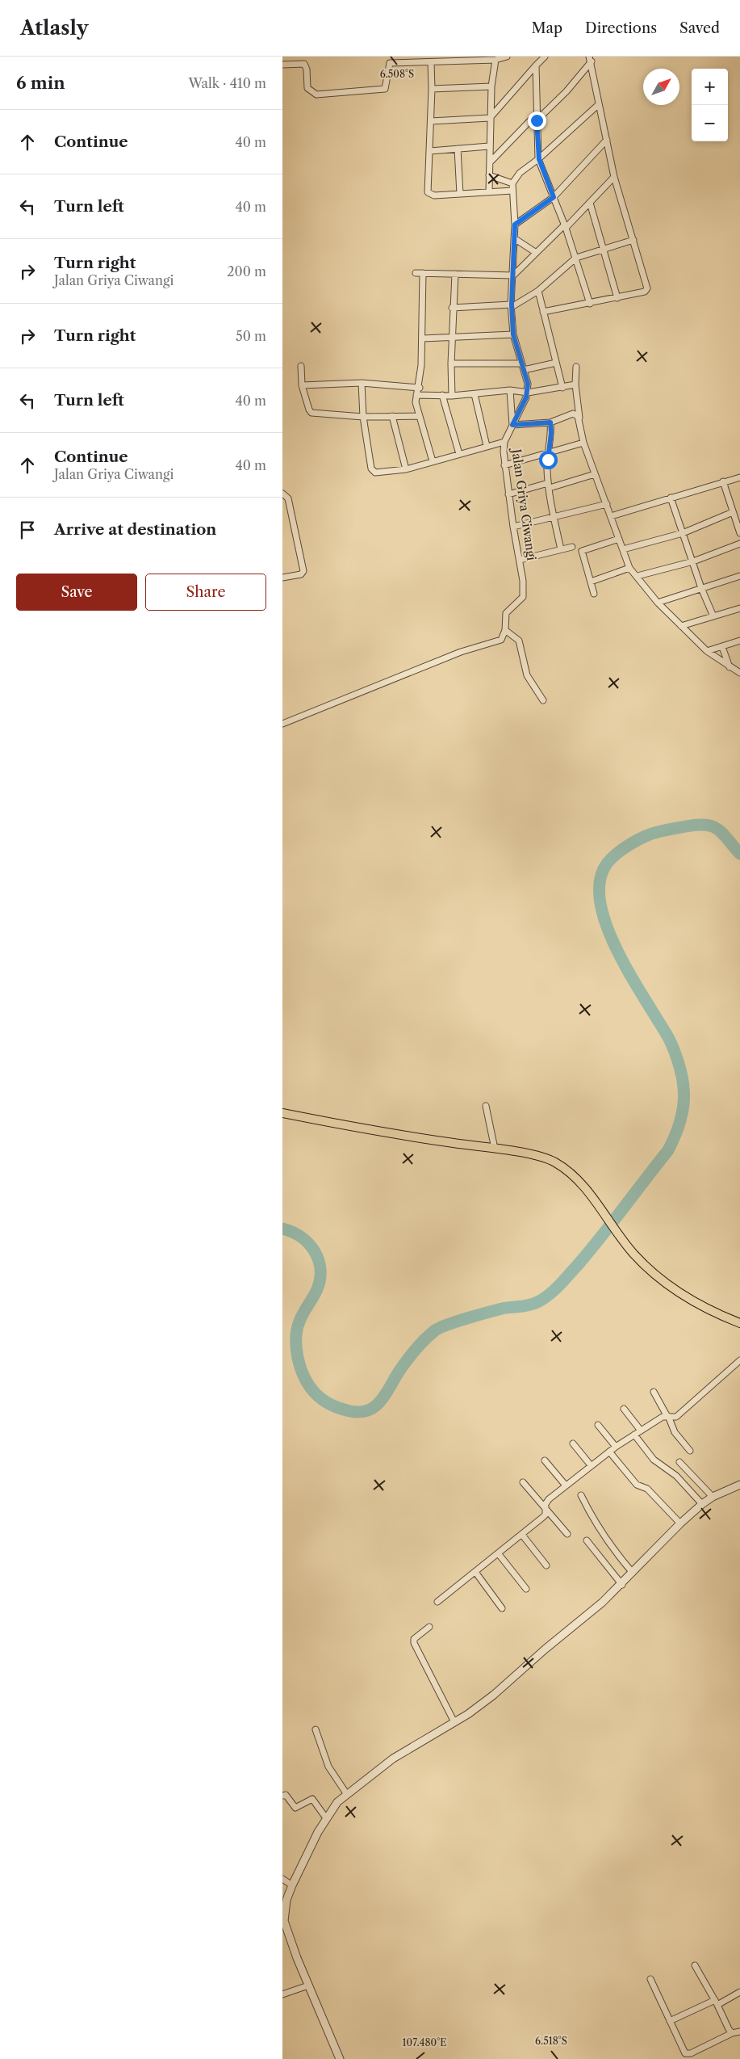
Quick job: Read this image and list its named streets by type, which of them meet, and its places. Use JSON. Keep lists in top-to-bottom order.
{
  "streets": {
    "street": ["Jalan Griya Ciwangi"]
  },
  "north": "top right",
  "page": {
    "header": "Atlasly",
    "nav": ["Map", "Directions", "Saved"],
    "heading": ["6 min", "Walk · 410 m"],
    "map_buttons": ["+", "−"],
    "list": [
      ["Continue", "40 m"],
      ["Turn left", "40 m"],
      ["Turn right", "Jalan Griya Ciwangi", "200 m"],
      ["Turn right", "50 m"],
      ["Turn left", "40 m"],
      ["Continue", "Jalan Griya Ciwangi", "40 m"],
      "Arrive at destination"
    ],
    "buttons": ["Save", "Share"]
  },
  "coordinates": ["6.508°S", "6.518°S", "107.480°E"]
}
